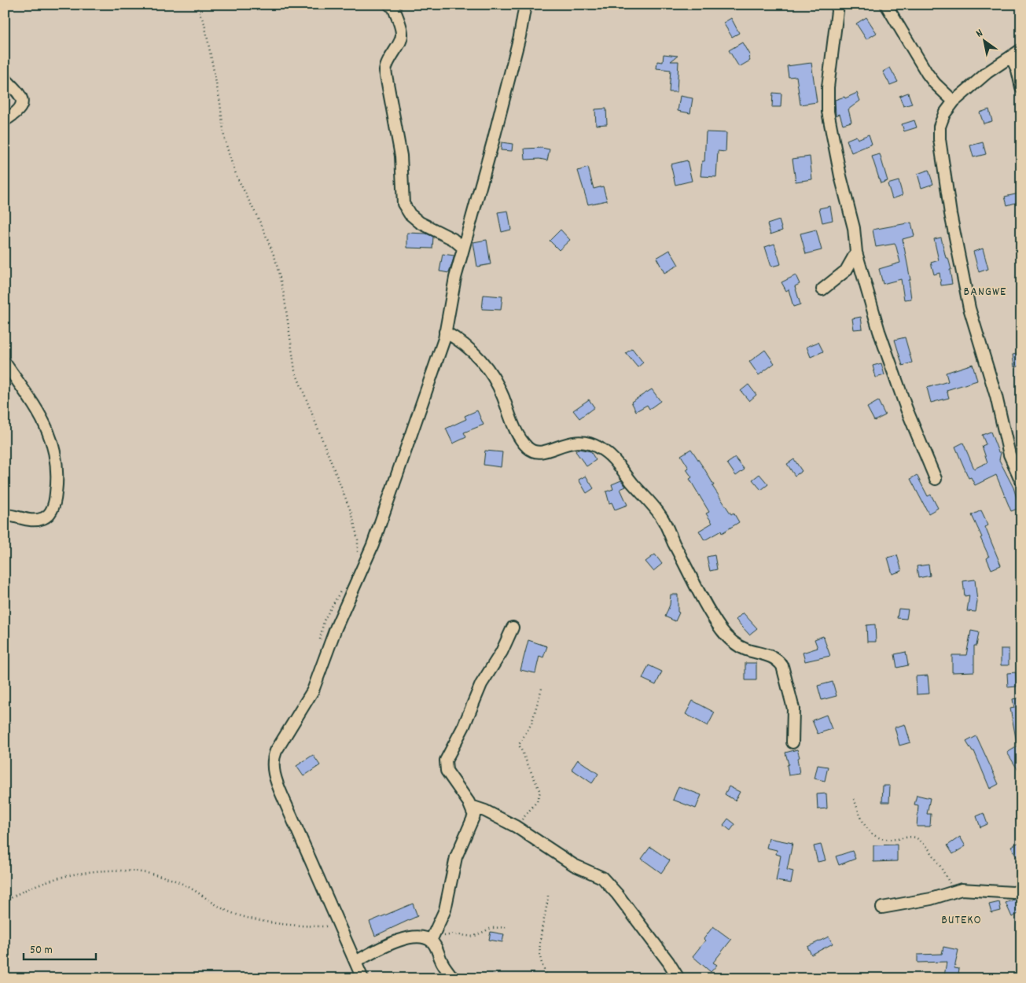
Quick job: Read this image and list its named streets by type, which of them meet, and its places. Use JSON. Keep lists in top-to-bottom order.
{
  "districts": ["BANGWE", "BUTEKO"],
  "scale_bar": "50 m",
  "north": "top left"
}
